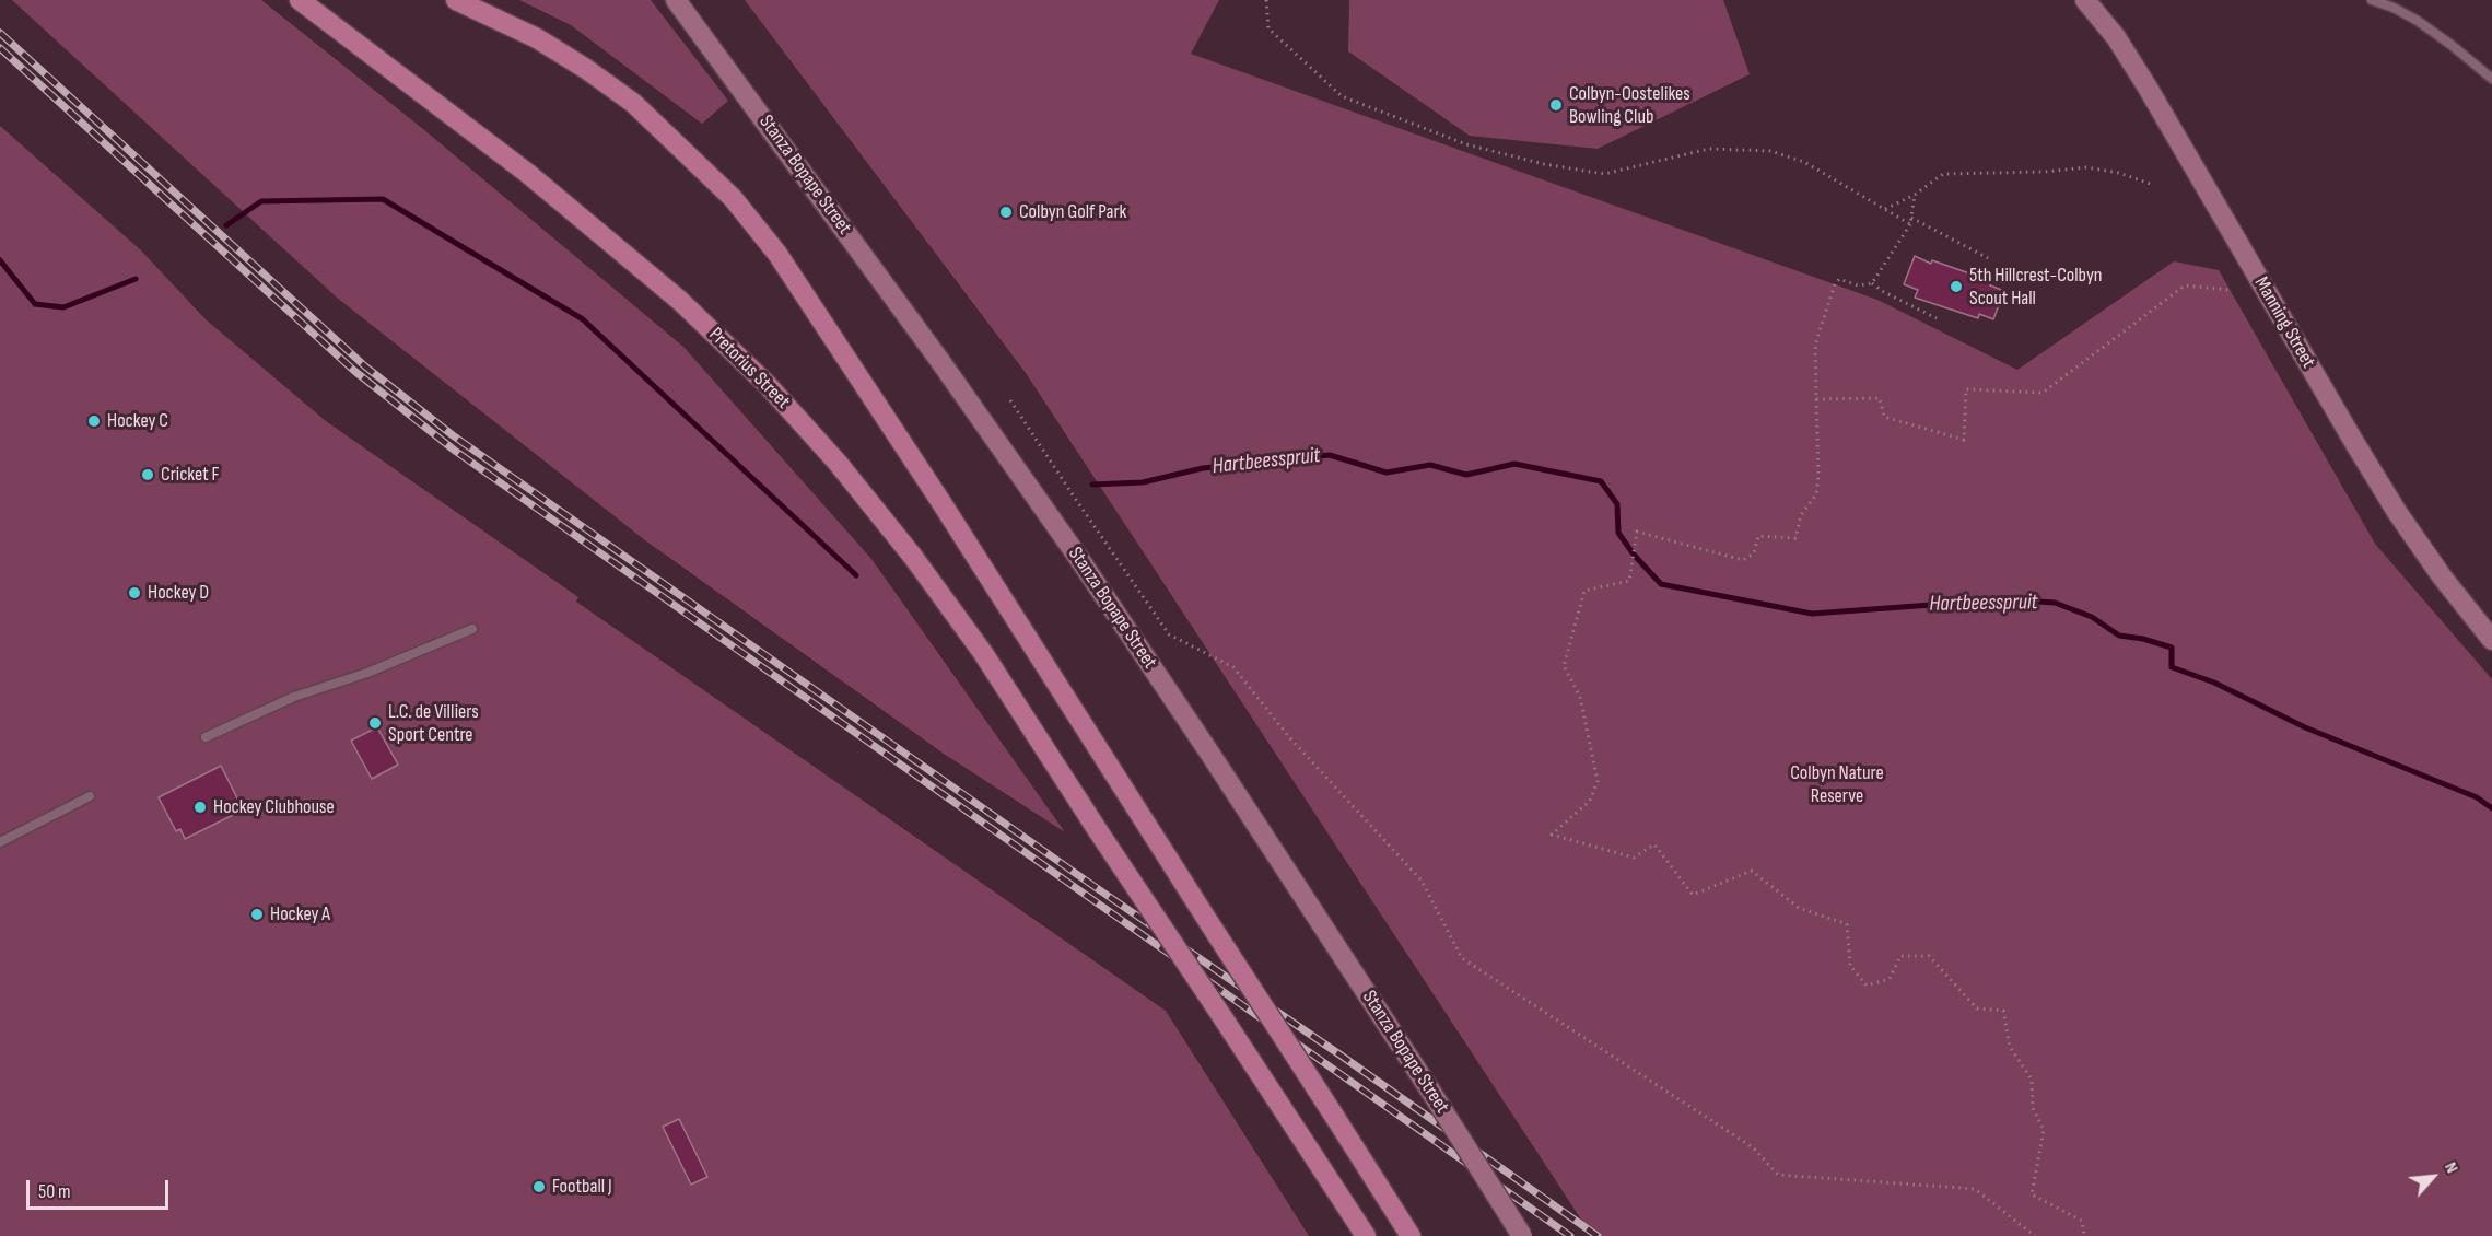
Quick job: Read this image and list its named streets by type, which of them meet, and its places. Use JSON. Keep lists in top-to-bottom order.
{
  "streets": {
    "main road": ["Stanza Bopape Street", "Manning Street", "Pretorius Street"]
  },
  "water": ["Hartbeesspruit"],
  "parks": ["Colbyn Nature Reserve"],
  "places": [
    "Colbyn-Oostelikes Bowling Club",
    "Colbyn Golf Park",
    "5th Hillcrest-Colbyn Scout Hall",
    "Hockey C",
    "Cricket F",
    "Hockey D",
    "L.C. de Villiers Sport Centre",
    "Hockey Clubhouse",
    "Hockey A",
    "Football J"
  ],
  "scale_bar": "50 m",
  "north": "top right"
}
